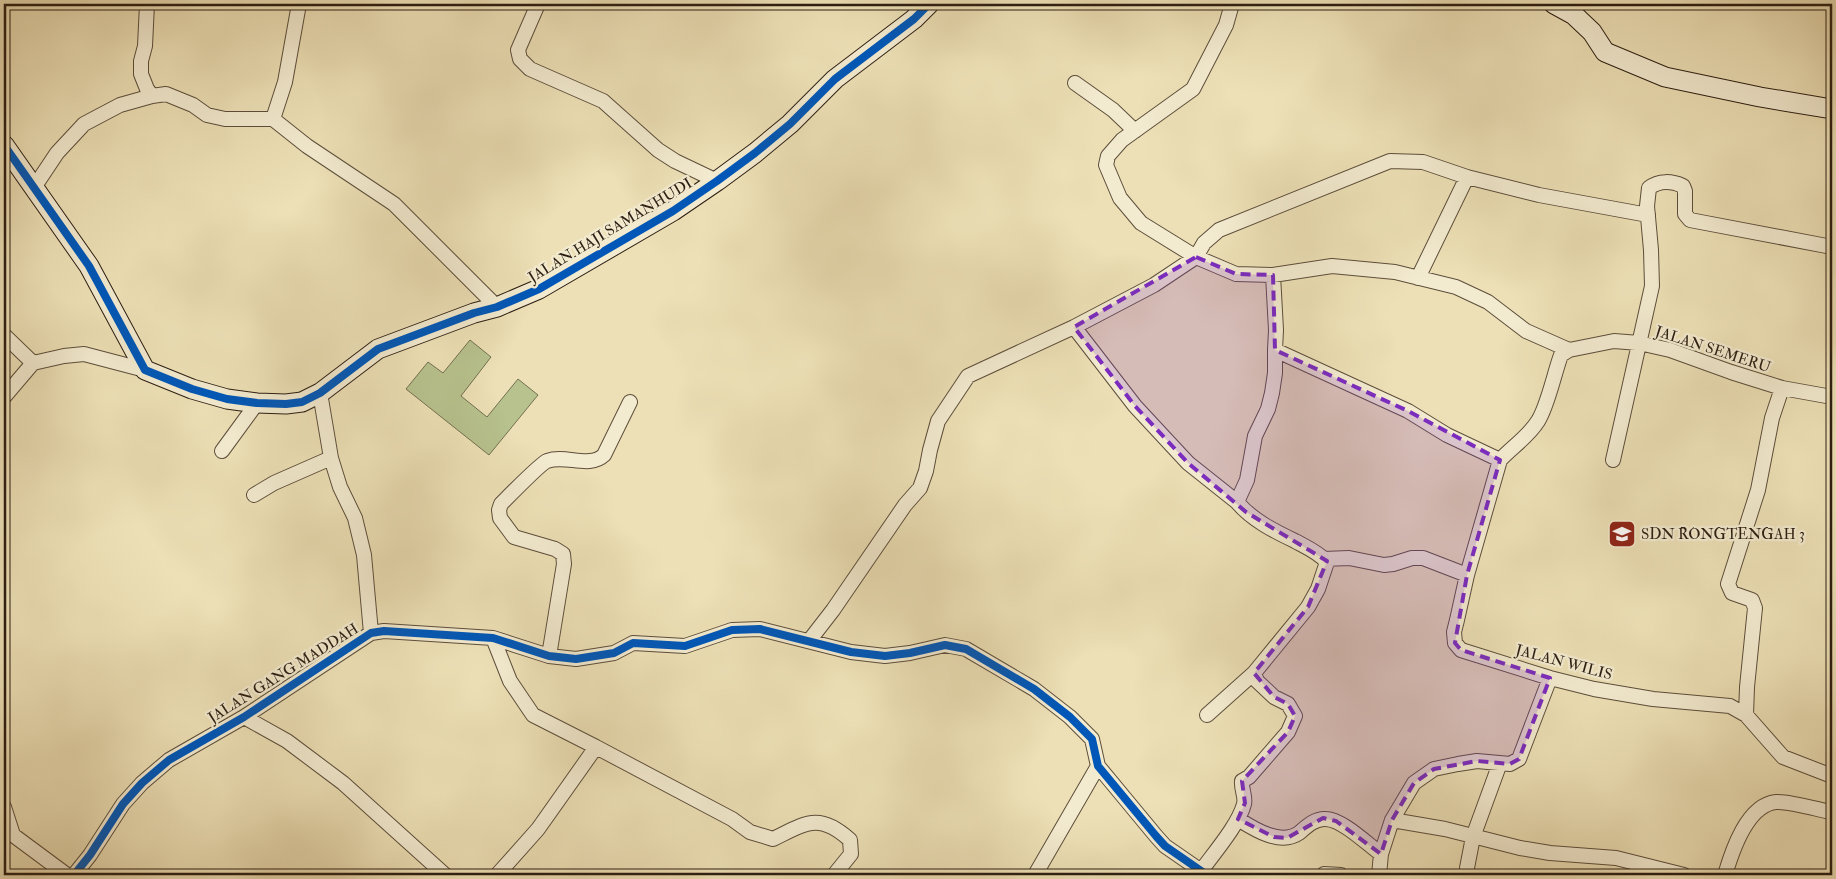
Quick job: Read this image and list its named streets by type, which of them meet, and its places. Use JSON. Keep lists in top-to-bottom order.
{
  "streets": {
    "street": [
      "JALAN HAJI SAMANHUDI",
      "JALAN SEMERU",
      "JALAN WILIS",
      "JALAN GANG MADDAH"
    ]
  },
  "places": {
    "school or university": ["SDN RONGTENGAH 3"]
  }
}
